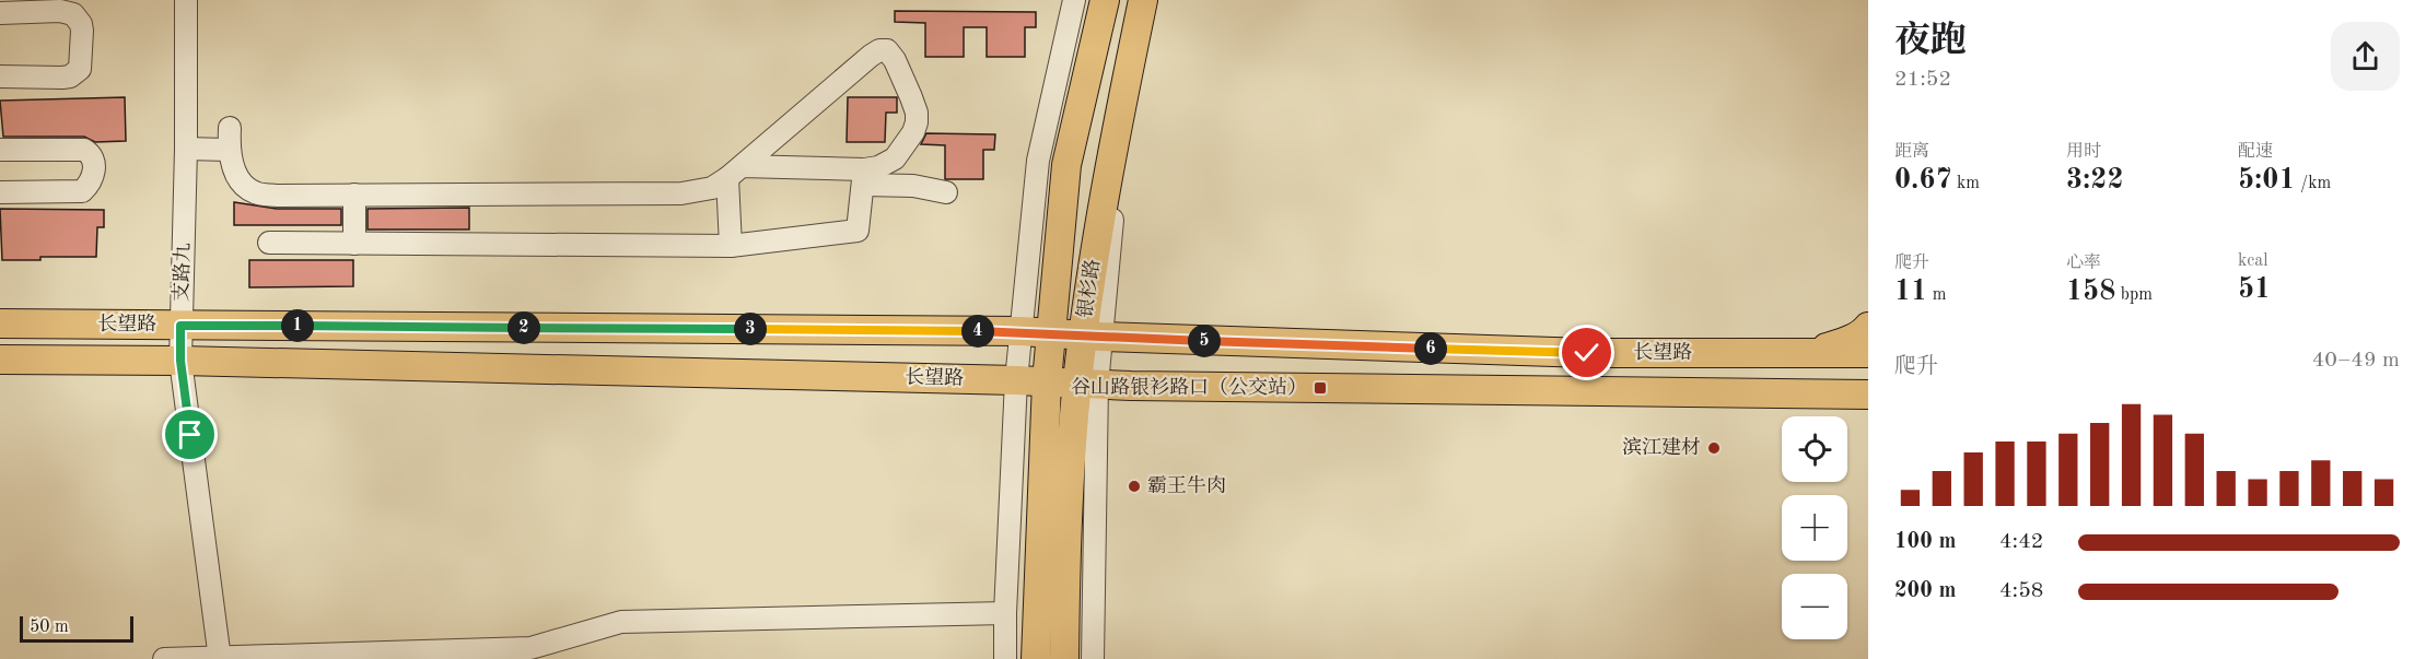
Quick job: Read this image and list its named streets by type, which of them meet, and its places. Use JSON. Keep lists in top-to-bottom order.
{
  "streets": {
    "main road": ["银杉路", "长望路"],
    "street": ["支路九"]
  },
  "crossings": [
    ["支路九", "长望路"],
    ["银杉路", "长望路"]
  ],
  "places": {
    "transit": ["谷山路银衫路口（公交站）"],
    "other": ["滨江建材", "霸王牛肉"]
  },
  "scale_bar": "50 m",
  "page": {
    "heading": ["夜跑", "21:52"],
    "stats": [
      ["距离", "0.67 km"],
      ["用时", "3:22"],
      ["配速", "5:01 /km"],
      ["爬升", "11 m"],
      ["心率", "158 bpm"],
      ["kcal", "51"]
    ],
    "pins": [
      "1",
      "2",
      "3",
      "4",
      "5",
      "6"
    ],
    "chart": ["爬升", "40–49 m"],
    "map_buttons": ["+", "−"],
    "list": [
      {
        "name": "100 m",
        "note": "4:42"
      },
      {
        "name": "200 m",
        "note": "4:58"
      }
    ],
    "scale": "50 m"
  }
}
